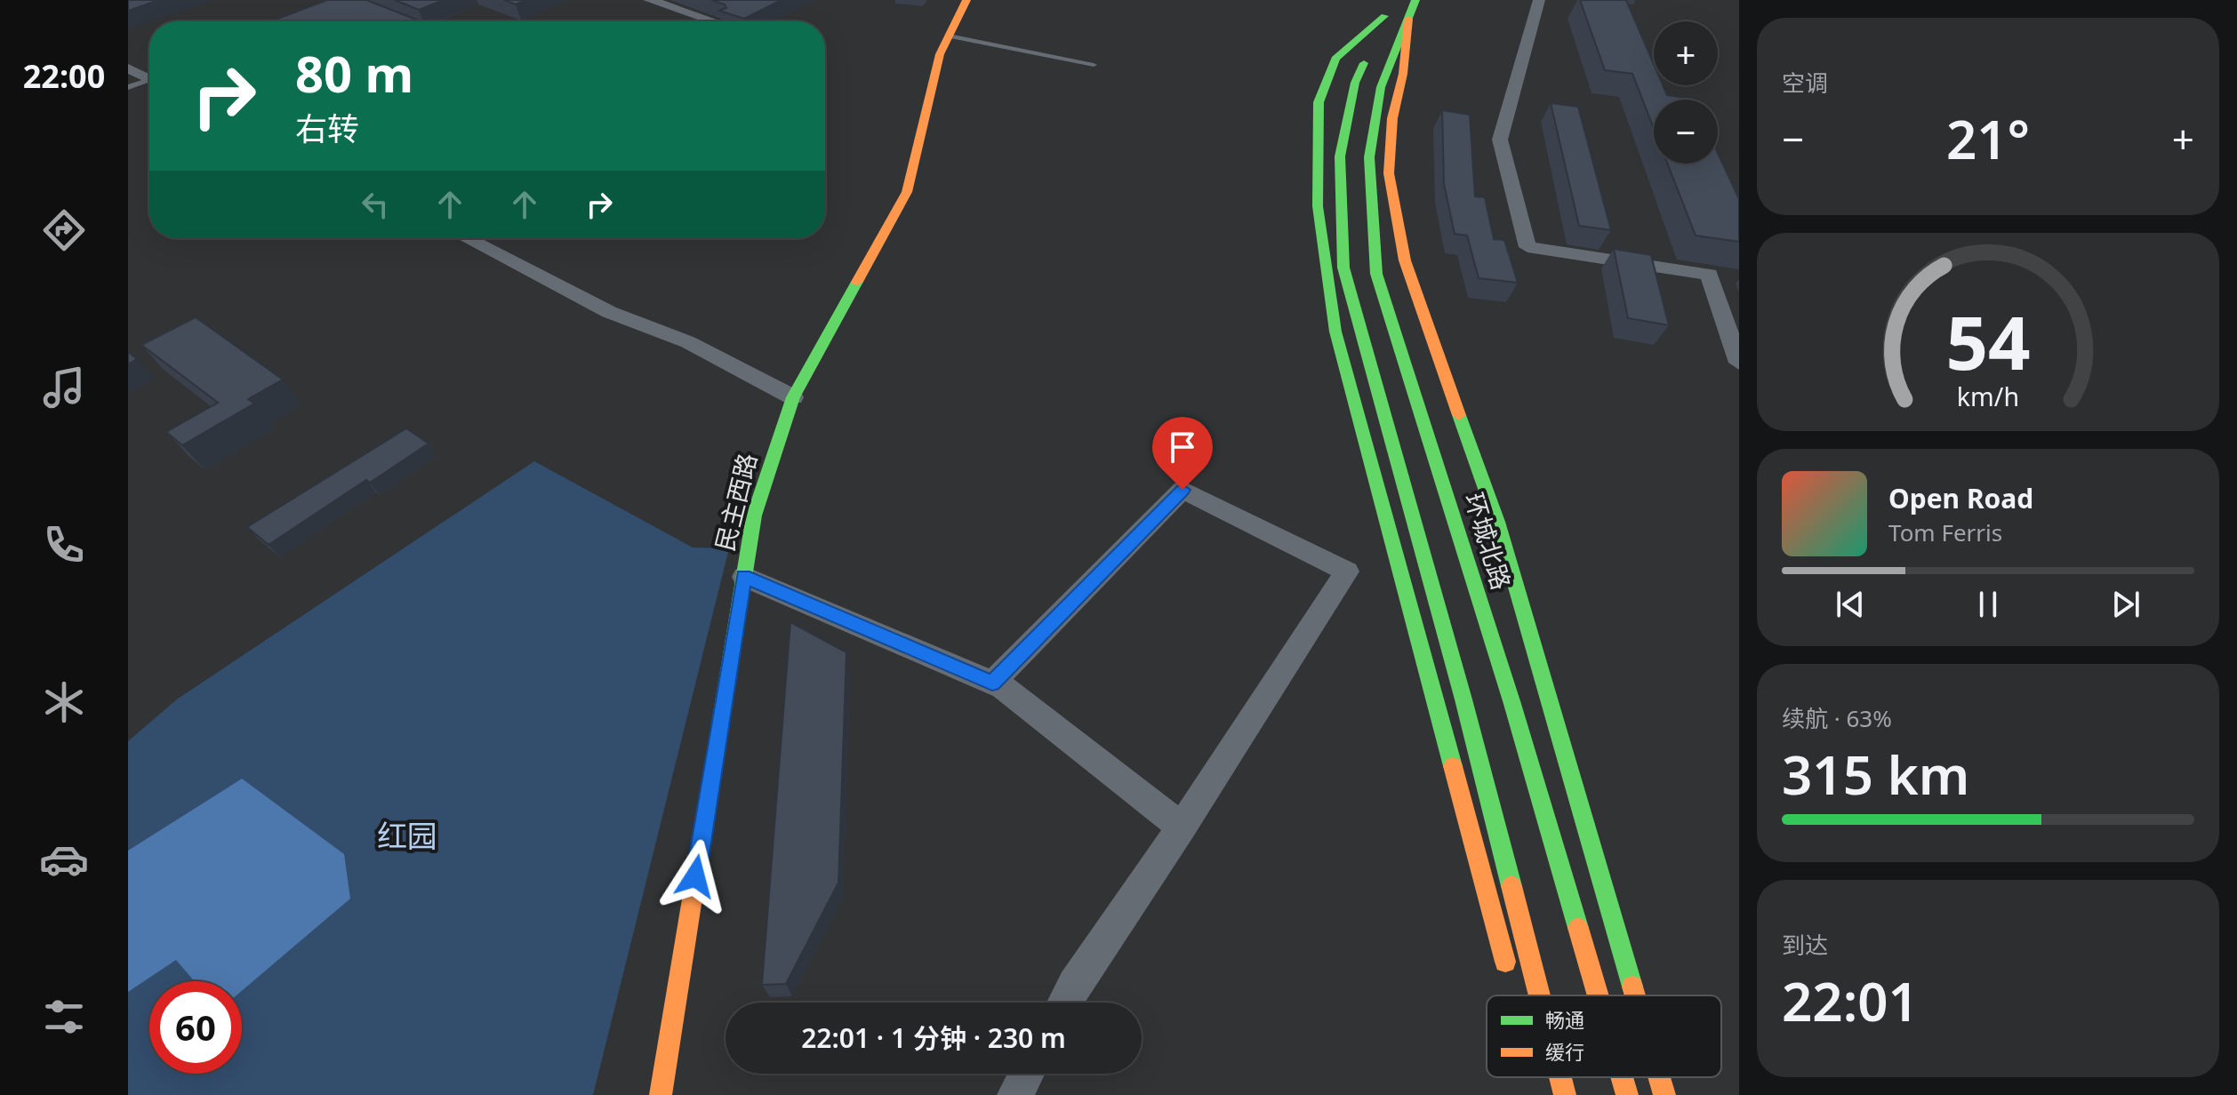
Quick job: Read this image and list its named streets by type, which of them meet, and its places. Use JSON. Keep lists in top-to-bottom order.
{
  "streets": {
    "main road": ["民主西路", "环城北路"]
  },
  "parks": ["红园"],
  "legend": ["畅通", "缓行"],
  "page": {
    "tabs": "22:00",
    "tile": [
      "空调",
      ["续航 · 63%", "315 km"],
      ["到达", "22:01"]
    ],
    "map_buttons": ["+", "−"],
    "turn": ["80 m", "右转"],
    "heat": ["−", "21°", "+"],
    "song": ["Open Road", "Tom Ferris"],
    "limit": "60",
    "trip": "22:01 · 1 分钟 · 230 m",
    "gauge": ["54", "km/h"]
  }
}
